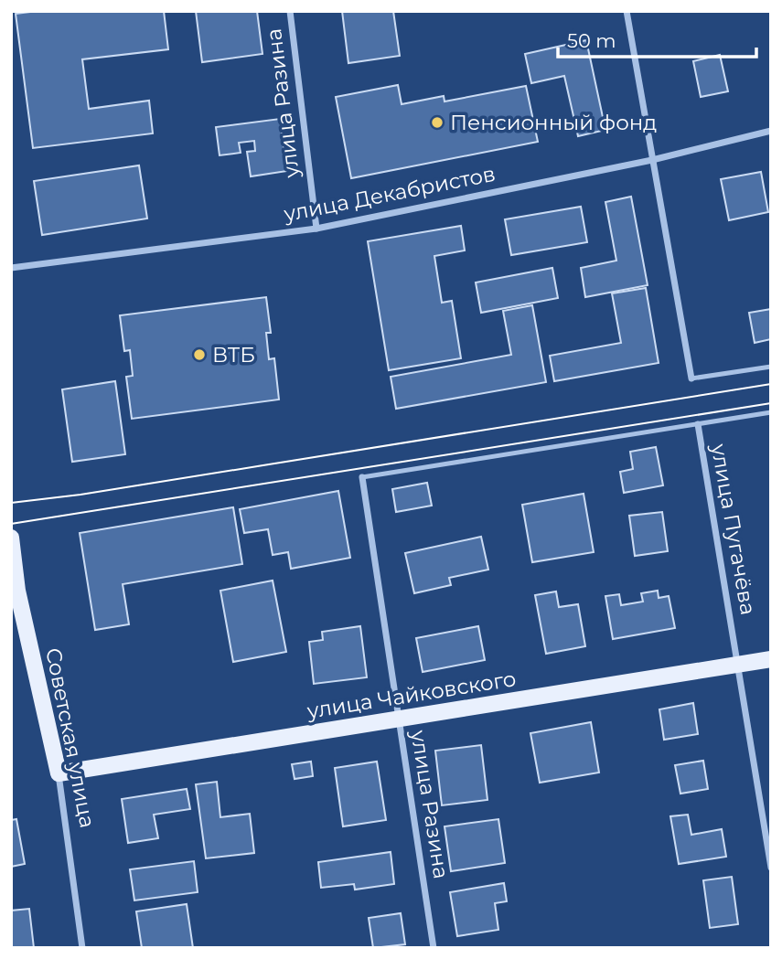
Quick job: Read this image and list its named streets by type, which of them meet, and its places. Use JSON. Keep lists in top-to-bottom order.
{
  "streets": {
    "main road": ["улица Чайковского", "Советская улица"],
    "street": ["улица Разина", "улица Декабристов", "улица Пугачёва"]
  },
  "crossings": [
    ["улица Разина", "улица Декабристов"],
    ["улица Разина", "улица Чайковского"],
    ["улица Пугачёва", "улица Чайковского"],
    ["улица Чайковского", "Советская улица"]
  ],
  "places": ["Пенсионный фонд", "ВТБ"],
  "scale_bar": "50 m"
}
